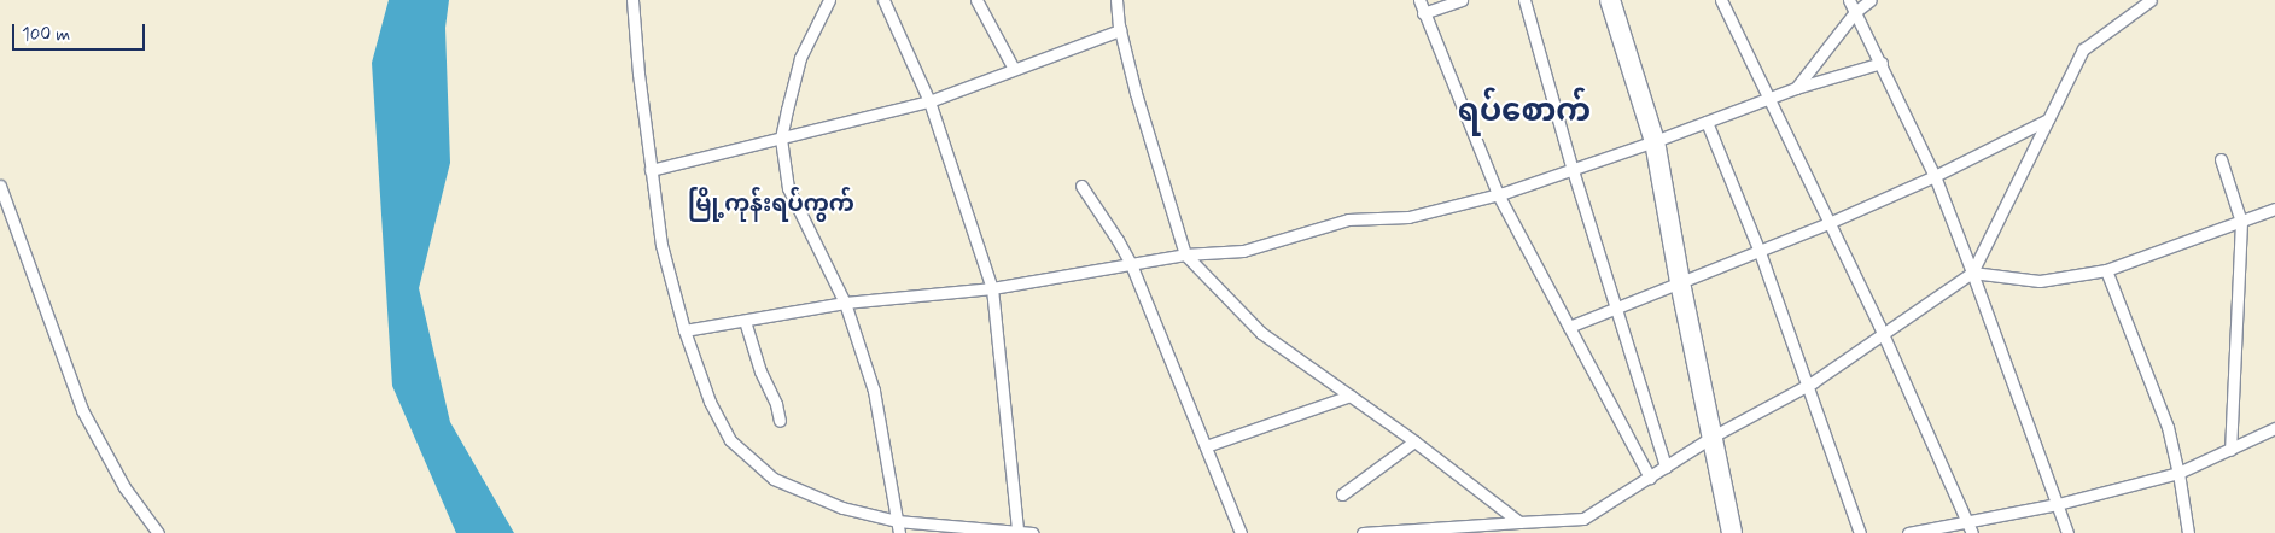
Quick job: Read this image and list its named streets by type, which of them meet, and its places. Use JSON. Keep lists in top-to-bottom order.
{
  "districts": ["ရပ်စောက်", "မြို့ကုန်းရပ်ကွက်"],
  "scale_bar": "100 m"
}
